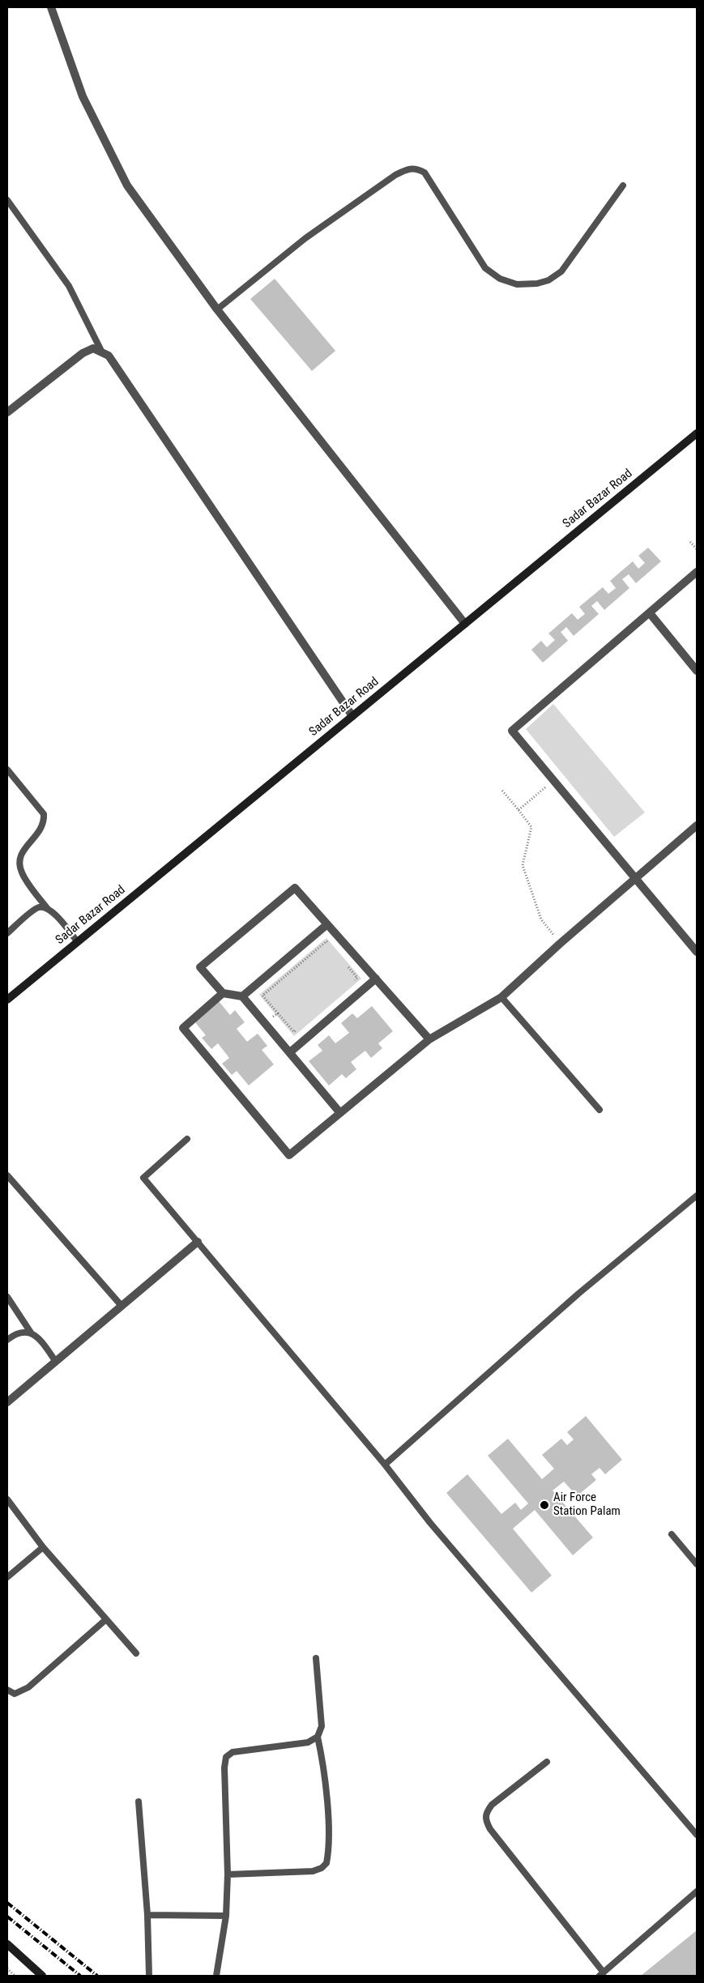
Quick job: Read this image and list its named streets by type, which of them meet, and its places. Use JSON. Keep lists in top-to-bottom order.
{
  "streets": {
    "street": ["Sadar Bazar Road"]
  },
  "places": ["Air Force Station Palam"]
}
